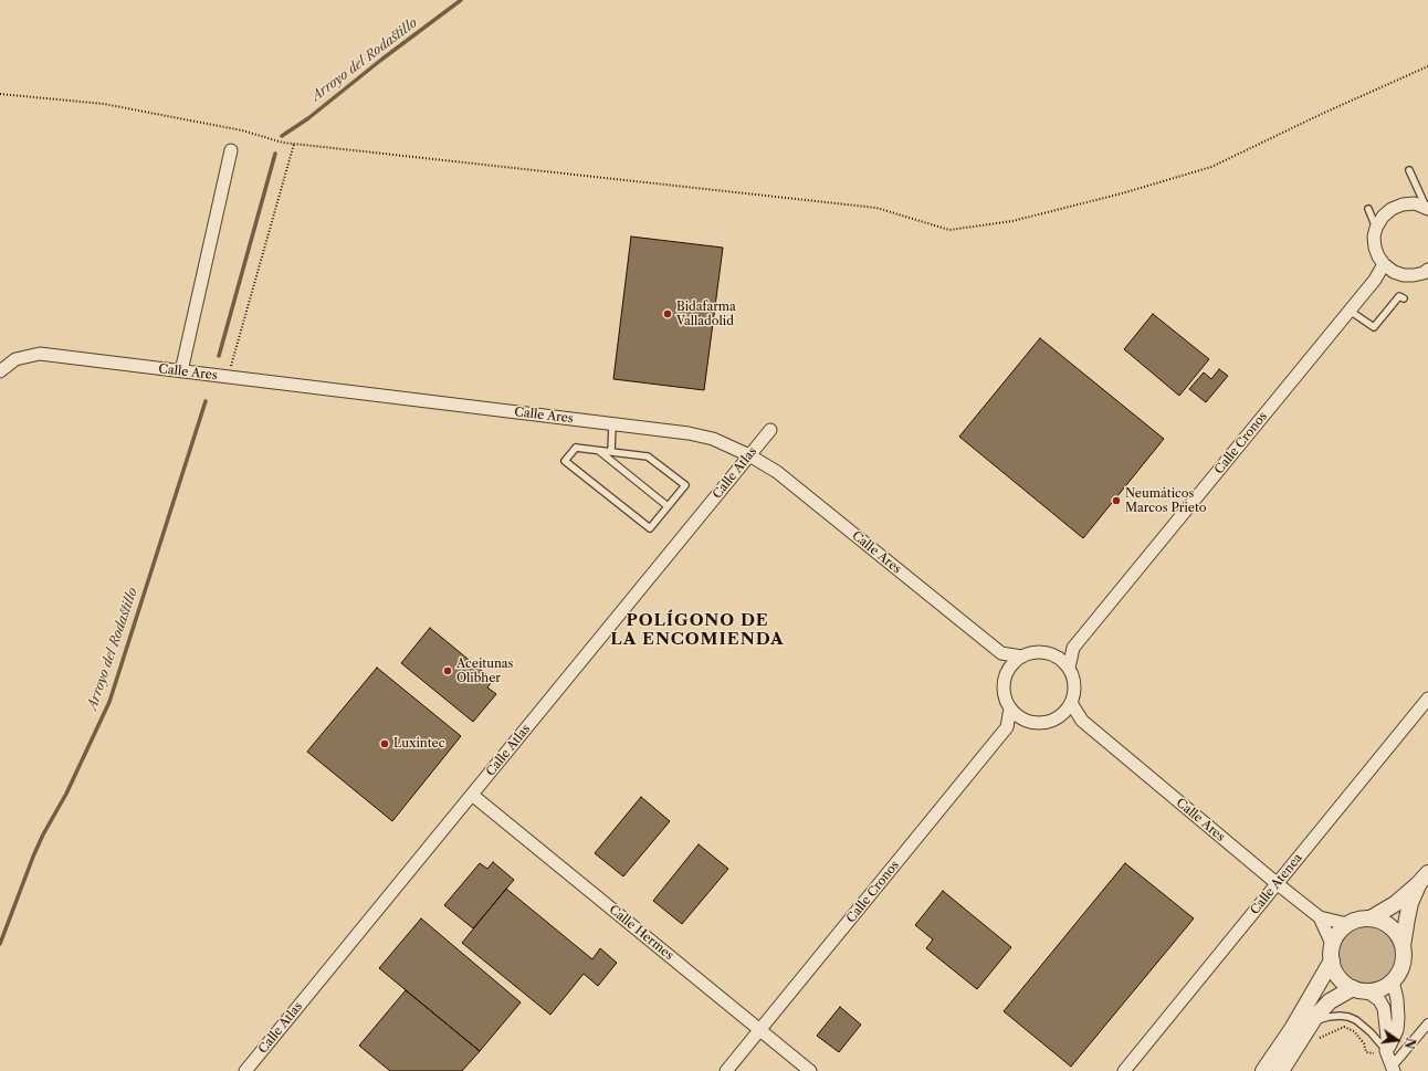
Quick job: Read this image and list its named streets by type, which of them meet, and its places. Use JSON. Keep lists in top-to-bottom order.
{
  "streets": {
    "street": [
      "Calle Ares",
      "Calle Cronos",
      "Calle Atlas",
      "Calle Atenea",
      "Calle Hermes"
    ]
  },
  "crossings": [
    ["Calle Ares", "Calle Cronos"],
    ["Calle Ares", "Calle Atlas"],
    ["Calle Ares", "Calle Atenea"],
    ["Calle Cronos", "Calle Hermes"],
    ["Calle Atlas", "Calle Hermes"]
  ],
  "districts": ["POLÍGONO DE LA ENCOMIENDA"],
  "water": ["Arroyo del Rodastillo"],
  "places": [
    "Bidafarma Valladolid",
    "Neumáticos Marcos Prieto",
    "Aceitunas Olibher",
    "Luxintec"
  ],
  "north": "right"
}
